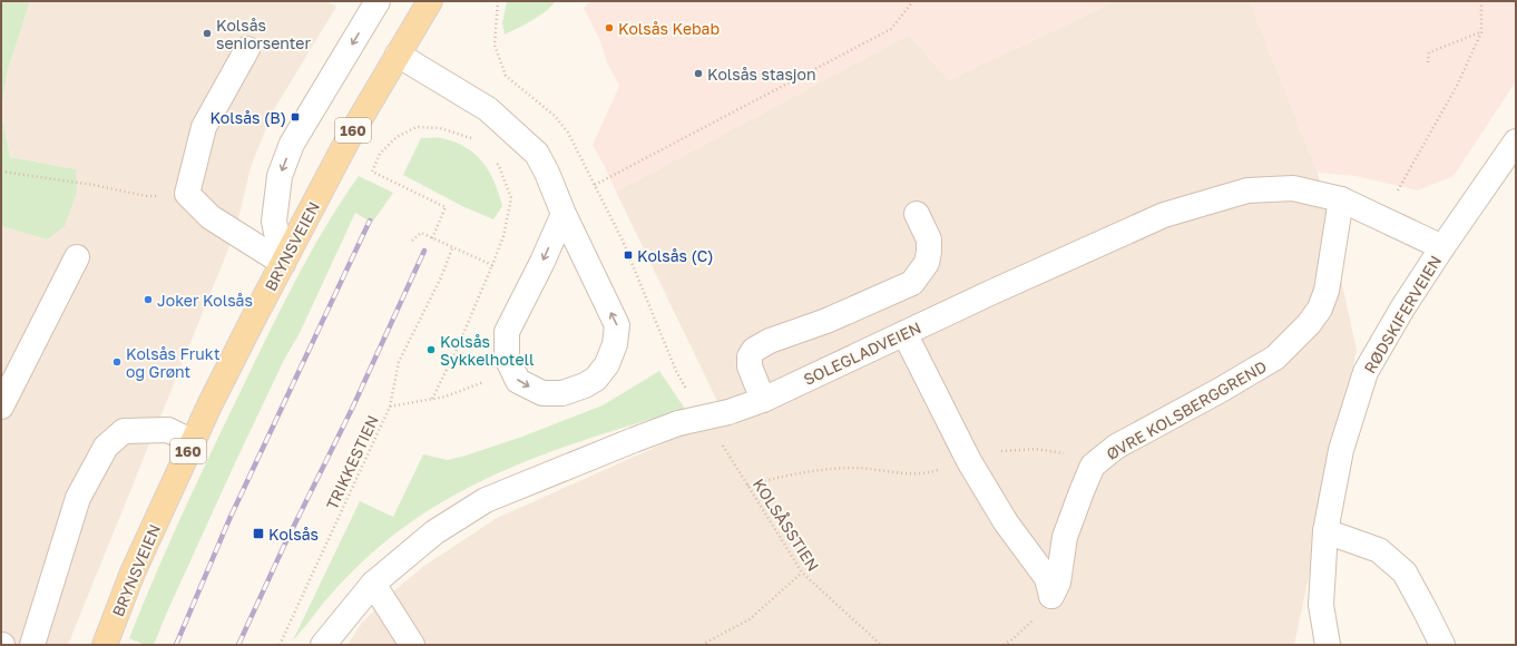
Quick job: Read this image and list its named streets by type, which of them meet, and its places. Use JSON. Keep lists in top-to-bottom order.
{
  "streets": {
    "main road": ["160", "BRYNSVEIEN"],
    "street": ["RØDSKIFERVEIEN", "SOLEGLADVEIEN", "ØVRE KOLSBERGGREND"],
    "path": ["TRIKKESTIEN", "KOLSÅSSTIEN"]
  },
  "crossings": [
    ["RØDSKIFERVEIEN", "SOLEGLADVEIEN"],
    ["SOLEGLADVEIEN", "ØVRE KOLSBERGGREND"]
  ],
  "places": {
    "other": [
      "Kolsås Kebab",
      "Kolsås seniorsenter",
      "Kolsås stasjon",
      "Joker Kolsås",
      "Kolsås Sykkelhotell",
      "Kolsås Frukt og Grønt"
    ],
    "transit": ["Kolsås (B)", "Kolsås (C)", "Kolsås"]
  }
}
